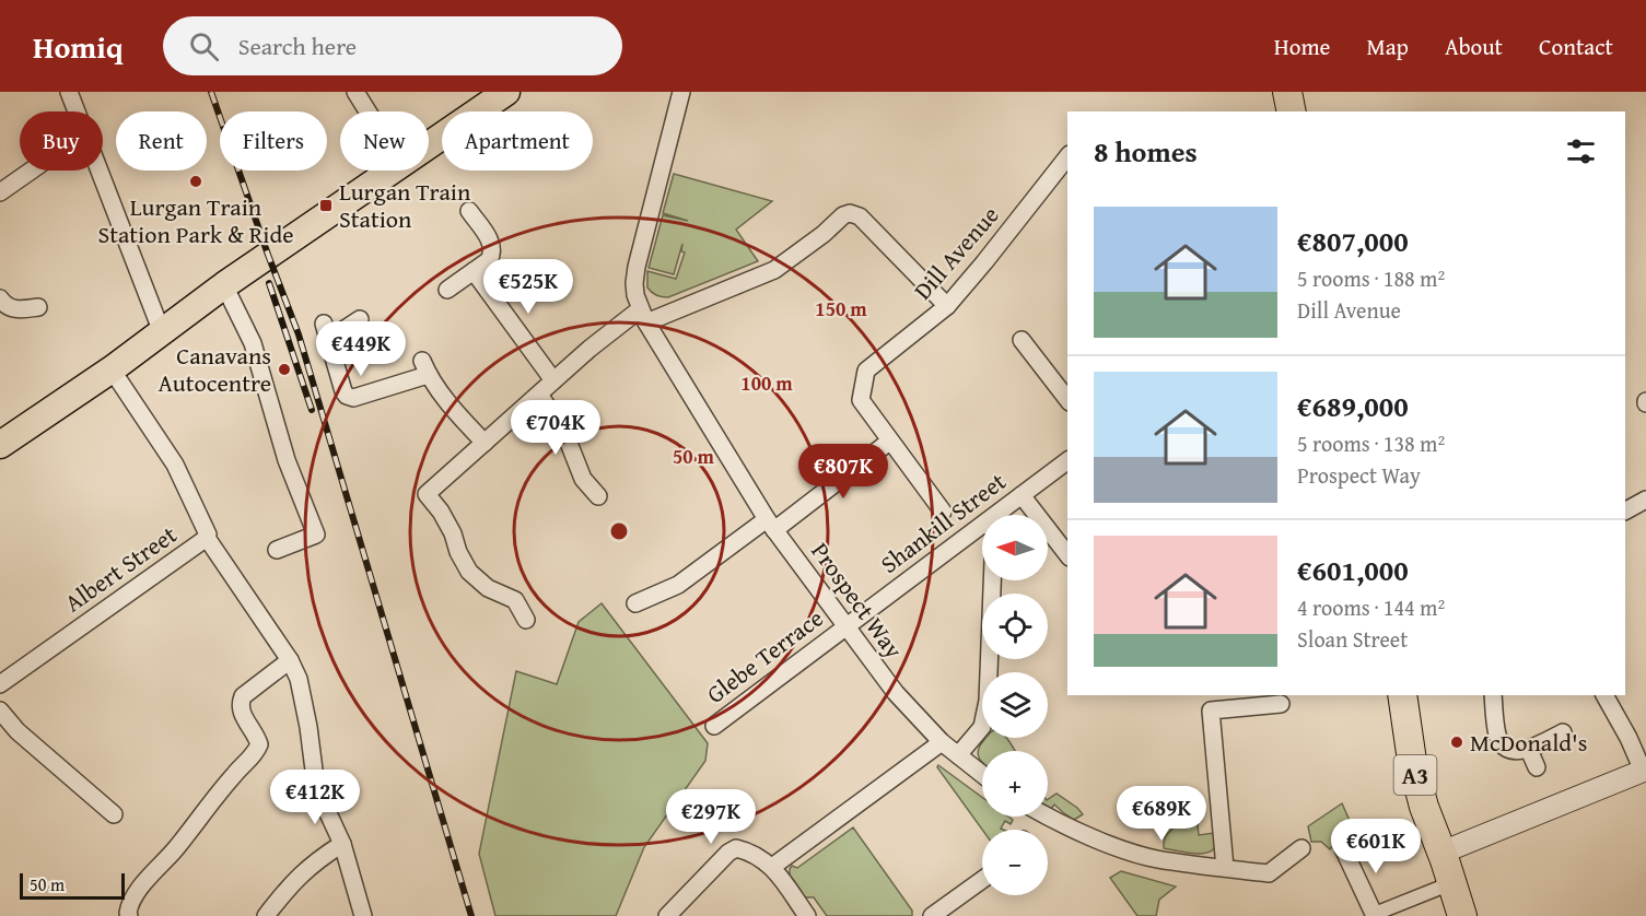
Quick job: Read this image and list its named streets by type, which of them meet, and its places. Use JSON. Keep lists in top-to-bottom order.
{
  "streets": {
    "highway": ["A3"],
    "street": [
      "Dill Avenue",
      "Shankill Street",
      "Albert Street",
      "Prospect Way",
      "Glebe Terrace"
    ]
  },
  "crossings": [
    ["Shankill Street", "Prospect Way"],
    ["Shankill Street", "Glebe Terrace"],
    ["Prospect Way", "Glebe Terrace"]
  ],
  "places": {
    "other": ["Lurgan Train Station Park & Ride", "Canavans Autocentre", "McDonald's"],
    "transit": ["Lurgan Train Station"]
  },
  "scale_bar": "50 m",
  "north": "left",
  "page": {
    "header": "Homiq",
    "search": "Search here",
    "nav": [
      "Home",
      "Map",
      "About",
      "Contact"
    ],
    "chip": [
      "Buy",
      "Rent",
      "Filters",
      "New",
      "Apartment"
    ],
    "heading": "8 homes",
    "list": [
      {
        "name": "€807,000",
        "note": "5 rooms · 188 m² · Dill Avenue"
      },
      {
        "name": "€689,000",
        "note": "5 rooms · 138 m² · Prospect Way"
      },
      {
        "name": "€601,000",
        "note": "4 rooms · 144 m² · Sloan Street"
      }
    ],
    "price": [
      "€525K",
      "€449K",
      "€704K",
      "€807K",
      "€412K",
      "€689K",
      "€297K",
      "€601K"
    ],
    "map_buttons": ["+", "−"],
    "scale": "50 m"
  },
  "rings": ["150 m", "100 m", "50 m"]
}
